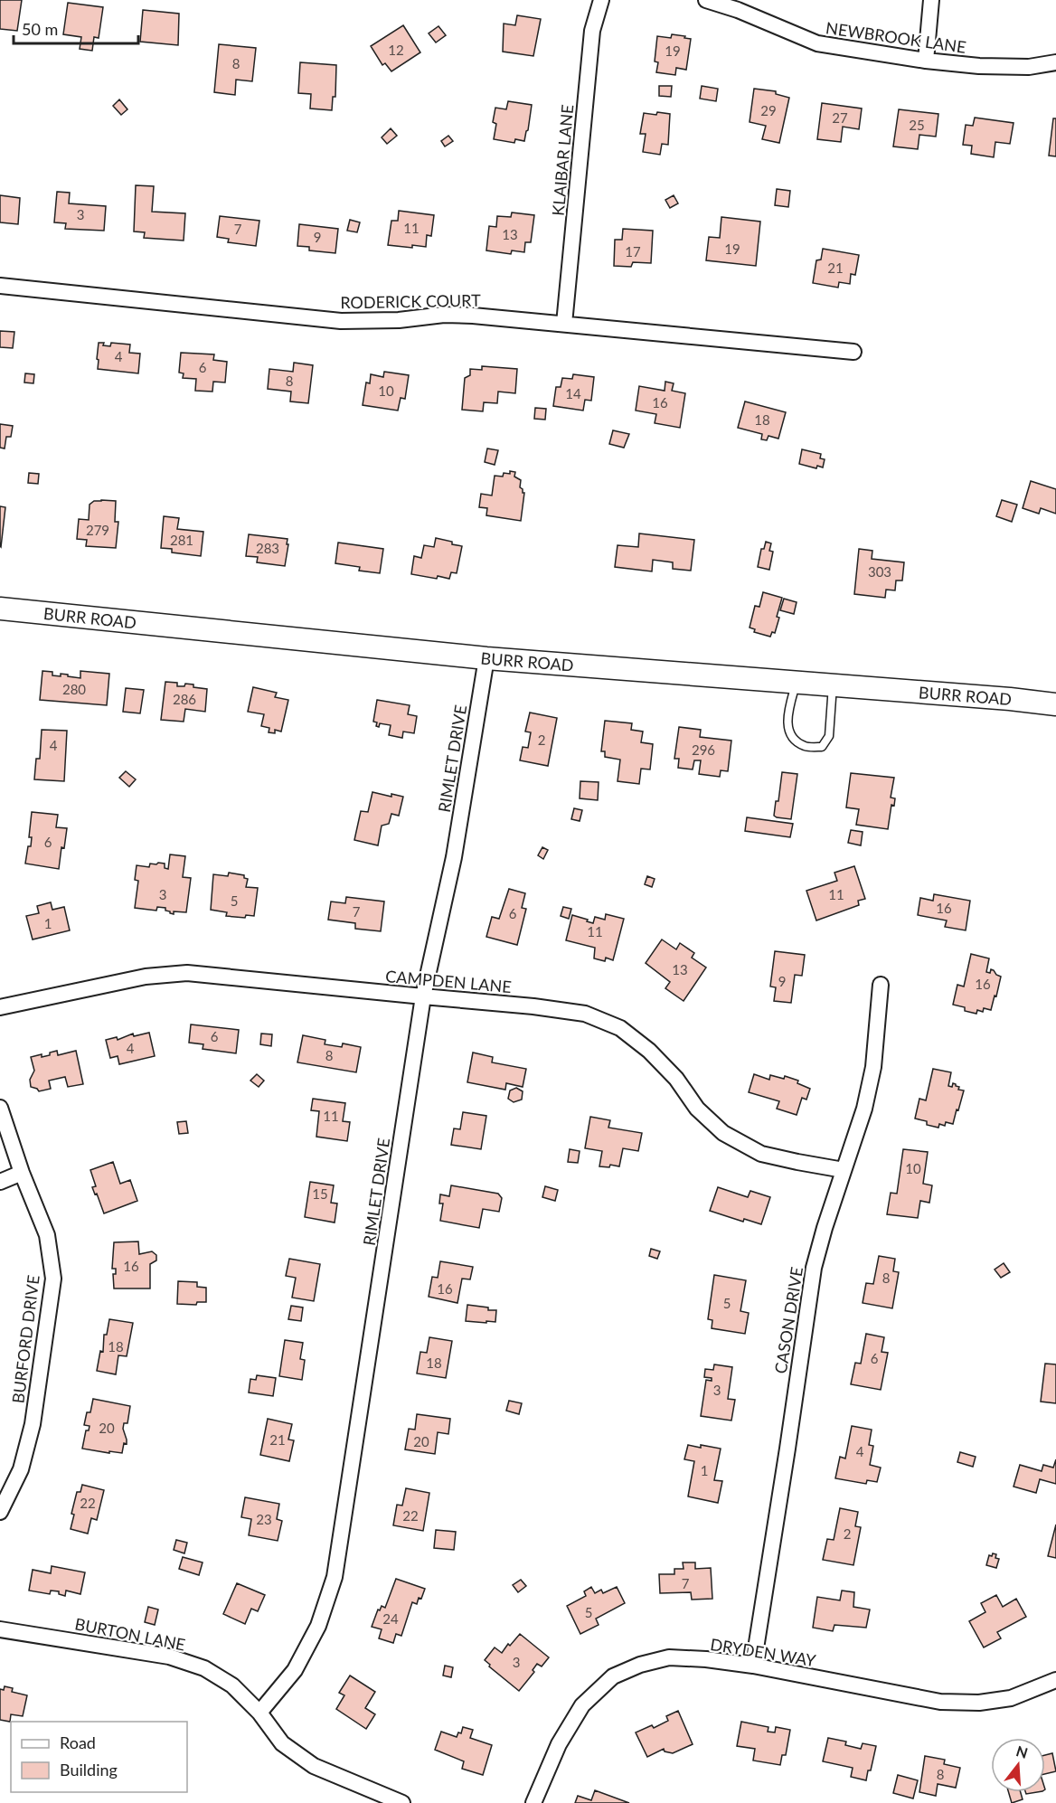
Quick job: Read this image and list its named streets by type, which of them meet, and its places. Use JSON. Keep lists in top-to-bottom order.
{
  "streets": {
    "street": [
      "NEWBROOK LANE",
      "KLAIBAR LANE",
      "RODERICK COURT",
      "BURR ROAD",
      "RIMLET DRIVE",
      "CAMPDEN LANE",
      "CASON DRIVE",
      "BURFORD DRIVE",
      "BURTON LANE",
      "DRYDEN WAY"
    ]
  },
  "crossings": [
    ["KLAIBAR LANE", "RODERICK COURT"],
    ["BURR ROAD", "RIMLET DRIVE"],
    ["RIMLET DRIVE", "CAMPDEN LANE"],
    ["RIMLET DRIVE", "BURTON LANE"],
    ["CAMPDEN LANE", "CASON DRIVE"],
    ["CASON DRIVE", "DRYDEN WAY"]
  ],
  "house_numbers": [
    "12",
    "19",
    "8",
    "29",
    "27",
    "25",
    "3",
    "11",
    "7",
    "13",
    "9",
    "19",
    "17",
    "21",
    "4",
    "6",
    "8",
    "10",
    "14",
    "16",
    "18",
    "279",
    "281",
    "283",
    "303",
    "280",
    "286",
    "2",
    "4",
    "296",
    "6",
    "3",
    "11",
    "5",
    "16",
    "7",
    "6",
    "1",
    "11",
    "13",
    "9",
    "16",
    "6",
    "4",
    "8",
    "11",
    "10",
    "15",
    "16",
    "8",
    "16",
    "5",
    "18",
    "6",
    "18",
    "3",
    "20",
    "21",
    "20",
    "4",
    "1",
    "22",
    "22",
    "23",
    "2",
    "7",
    "5",
    "24",
    "3",
    "8"
  ],
  "legend": ["Road", "Building"],
  "scale_bar": "50 m",
  "north": "top"
}
